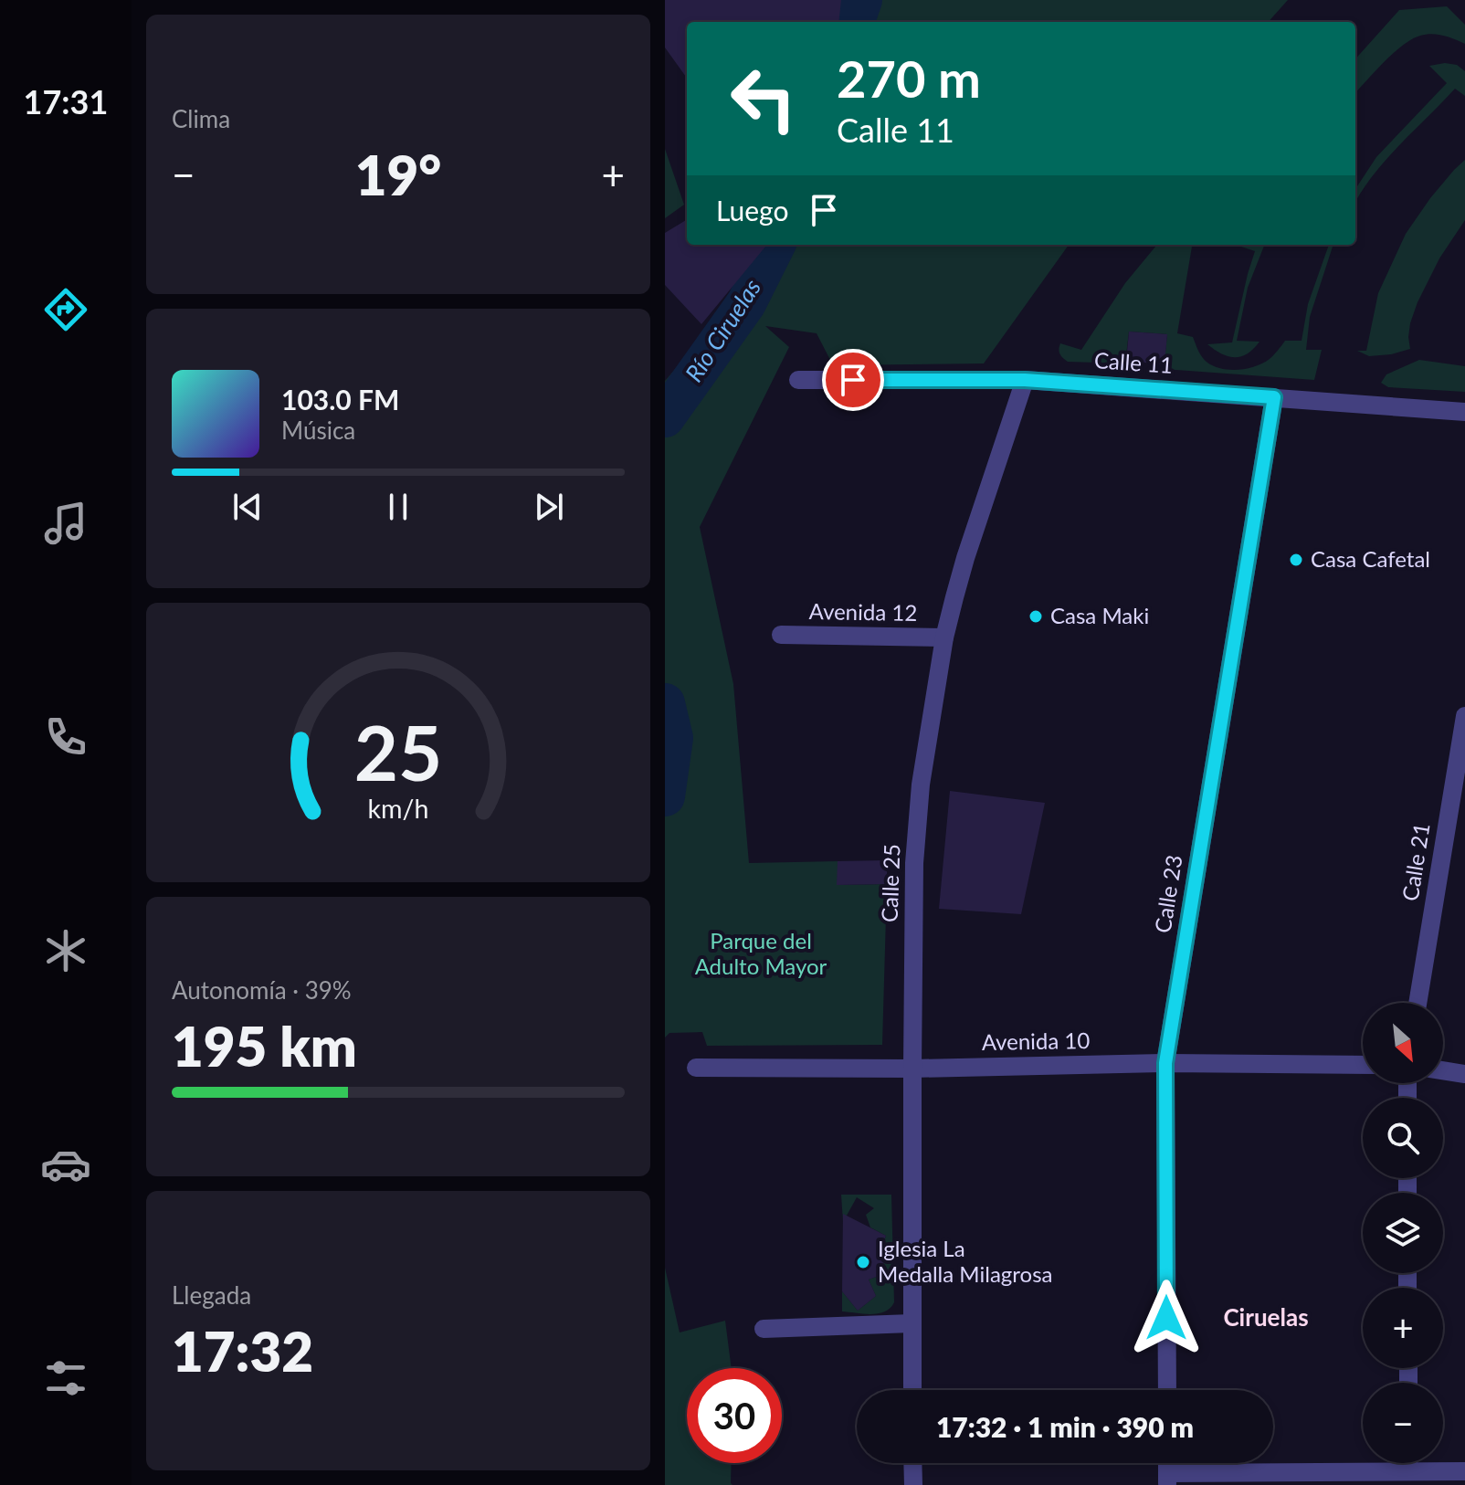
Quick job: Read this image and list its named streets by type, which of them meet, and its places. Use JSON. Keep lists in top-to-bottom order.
{
  "streets": {
    "street": [
      "Calle 11",
      "Avenida 12",
      "Calle 21",
      "Calle 25",
      "Calle 23",
      "Avenida 10"
    ]
  },
  "crossings": [
    ["Calle 11", "Calle 25"],
    ["Calle 11", "Calle 23"],
    ["Avenida 12", "Calle 25"],
    ["Calle 25", "Avenida 10"],
    ["Calle 23", "Avenida 10"]
  ],
  "districts": ["Ciruelas"],
  "water": ["Río Ciruelas"],
  "parks": ["Parque del Adulto Mayor"],
  "places": ["Casa Cafetal", "Casa Maki", "Iglesia La Medalla Milagrosa"],
  "north": "bottom right",
  "page": {
    "tabs": "17:31",
    "tile": [
      "Clima",
      ["Autonomía · 39%", "195 km"],
      ["Llegada", "17:32"]
    ],
    "turn": ["270 m", "Calle 11"],
    "heat": ["−", "19°", "+"],
    "then": "Luego",
    "song": ["103.0 FM", "Música"],
    "map_buttons": ["+", "−"],
    "limit": "30",
    "trip": "17:32 · 1 min · 390 m",
    "gauge": ["25", "km/h"]
  }
}
